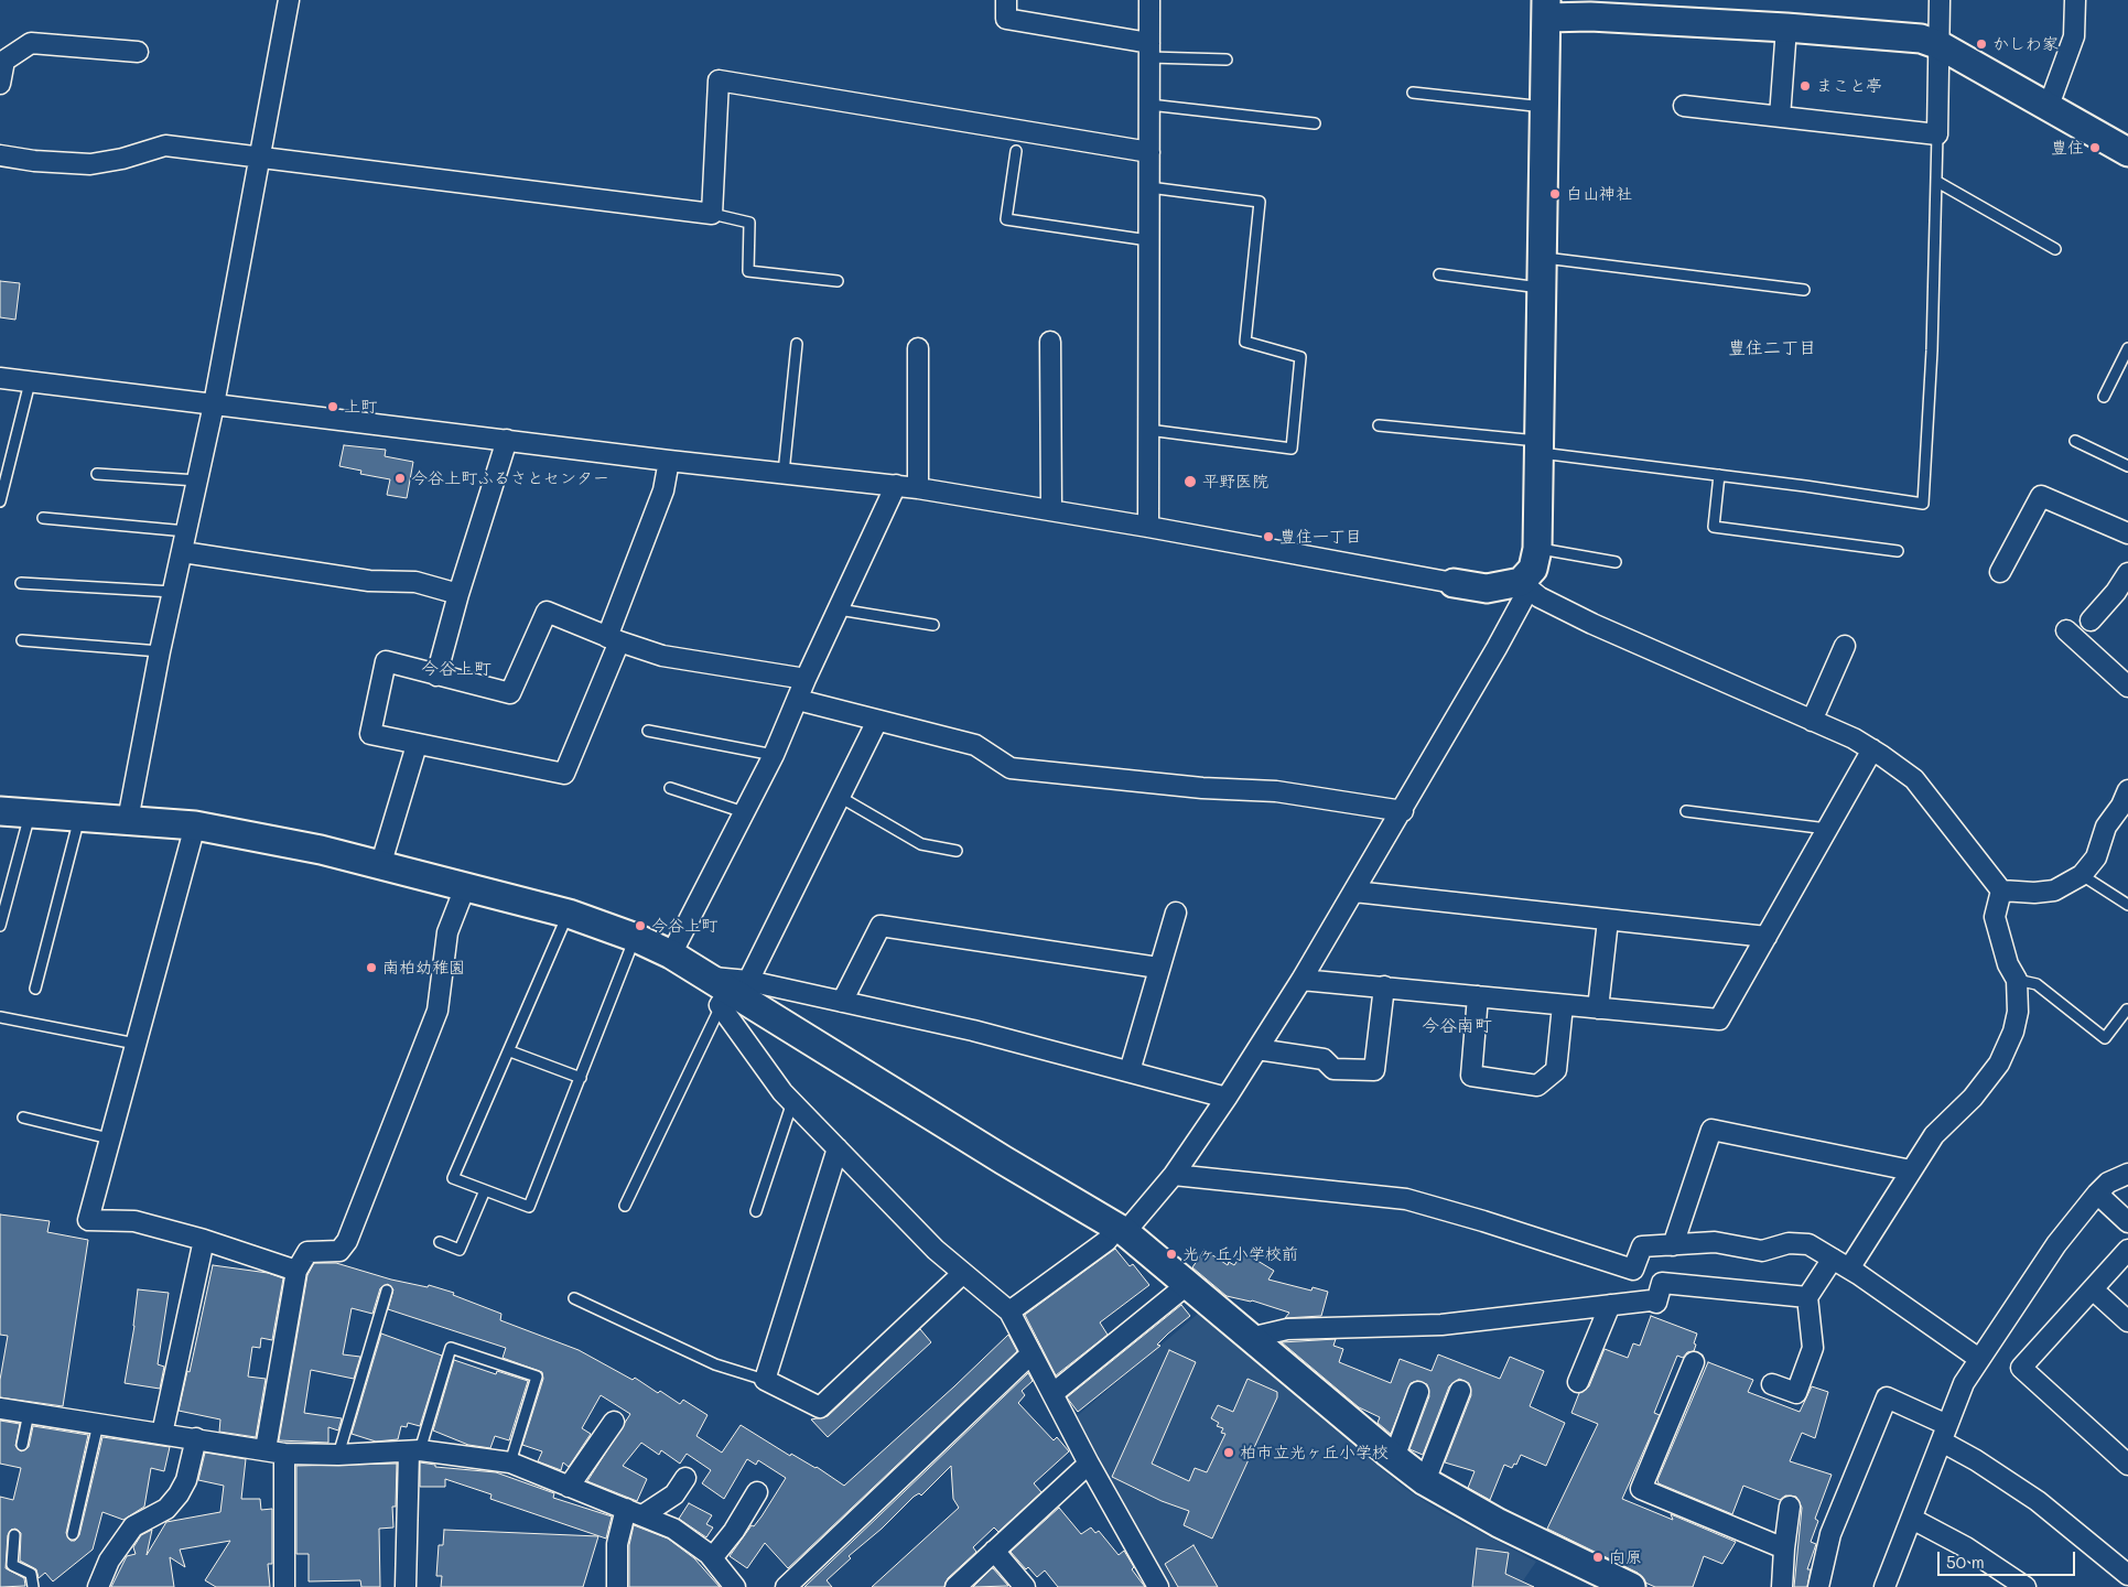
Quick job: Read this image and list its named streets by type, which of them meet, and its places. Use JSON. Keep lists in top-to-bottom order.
{
  "districts": ["豊住二丁目", "今谷上町", "今谷南町"],
  "places": [
    "かしわ家",
    "まこと亭",
    "豊住",
    "白山神社",
    "上町",
    "今谷上町ふるさとセンター",
    "平野医院",
    "豊住一丁目",
    "今谷上町",
    "南柏幼稚園",
    "光ヶ丘小学校前",
    "柏市立光ヶ丘小学校",
    "向原"
  ],
  "scale_bar": "50 m"
}
